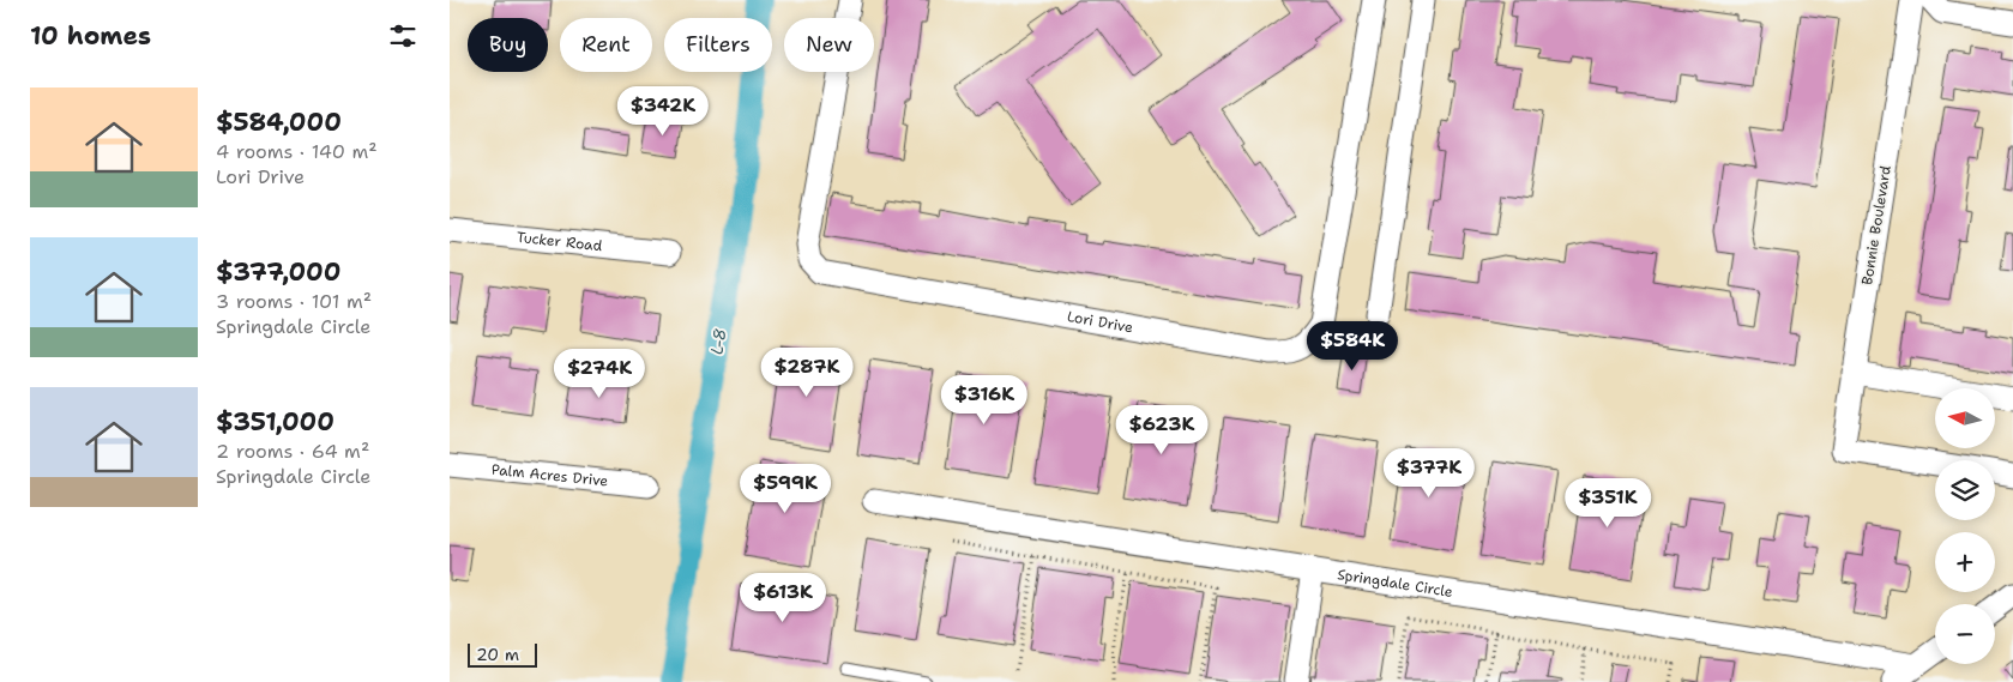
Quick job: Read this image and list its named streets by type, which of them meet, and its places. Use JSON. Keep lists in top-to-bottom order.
{
  "streets": {
    "street": [
      "Bonnie Boulevard",
      "Tucker Road",
      "Lori Drive",
      "Palm Acres Drive",
      "Springdale Circle"
    ]
  },
  "water": ["L-8"],
  "scale_bar": "20 m",
  "north": "left",
  "page": {
    "heading": "10 homes",
    "chip": [
      "Buy",
      "Rent",
      "Filters",
      "New"
    ],
    "list": [
      {
        "name": "$584,000",
        "note": "4 rooms · 140 m² · Lori Drive"
      },
      {
        "name": "$377,000",
        "note": "3 rooms · 101 m² · Springdale Circle"
      },
      {
        "name": "$351,000",
        "note": "2 rooms · 64 m² · Springdale Circle"
      }
    ],
    "price": [
      "$342K",
      "$584K",
      "$287K",
      "$274K",
      "$316K",
      "$623K",
      "$377K",
      "$599K",
      "$351K",
      "$613K"
    ],
    "map_buttons": ["+", "−"],
    "scale": "20 m"
  }
}
